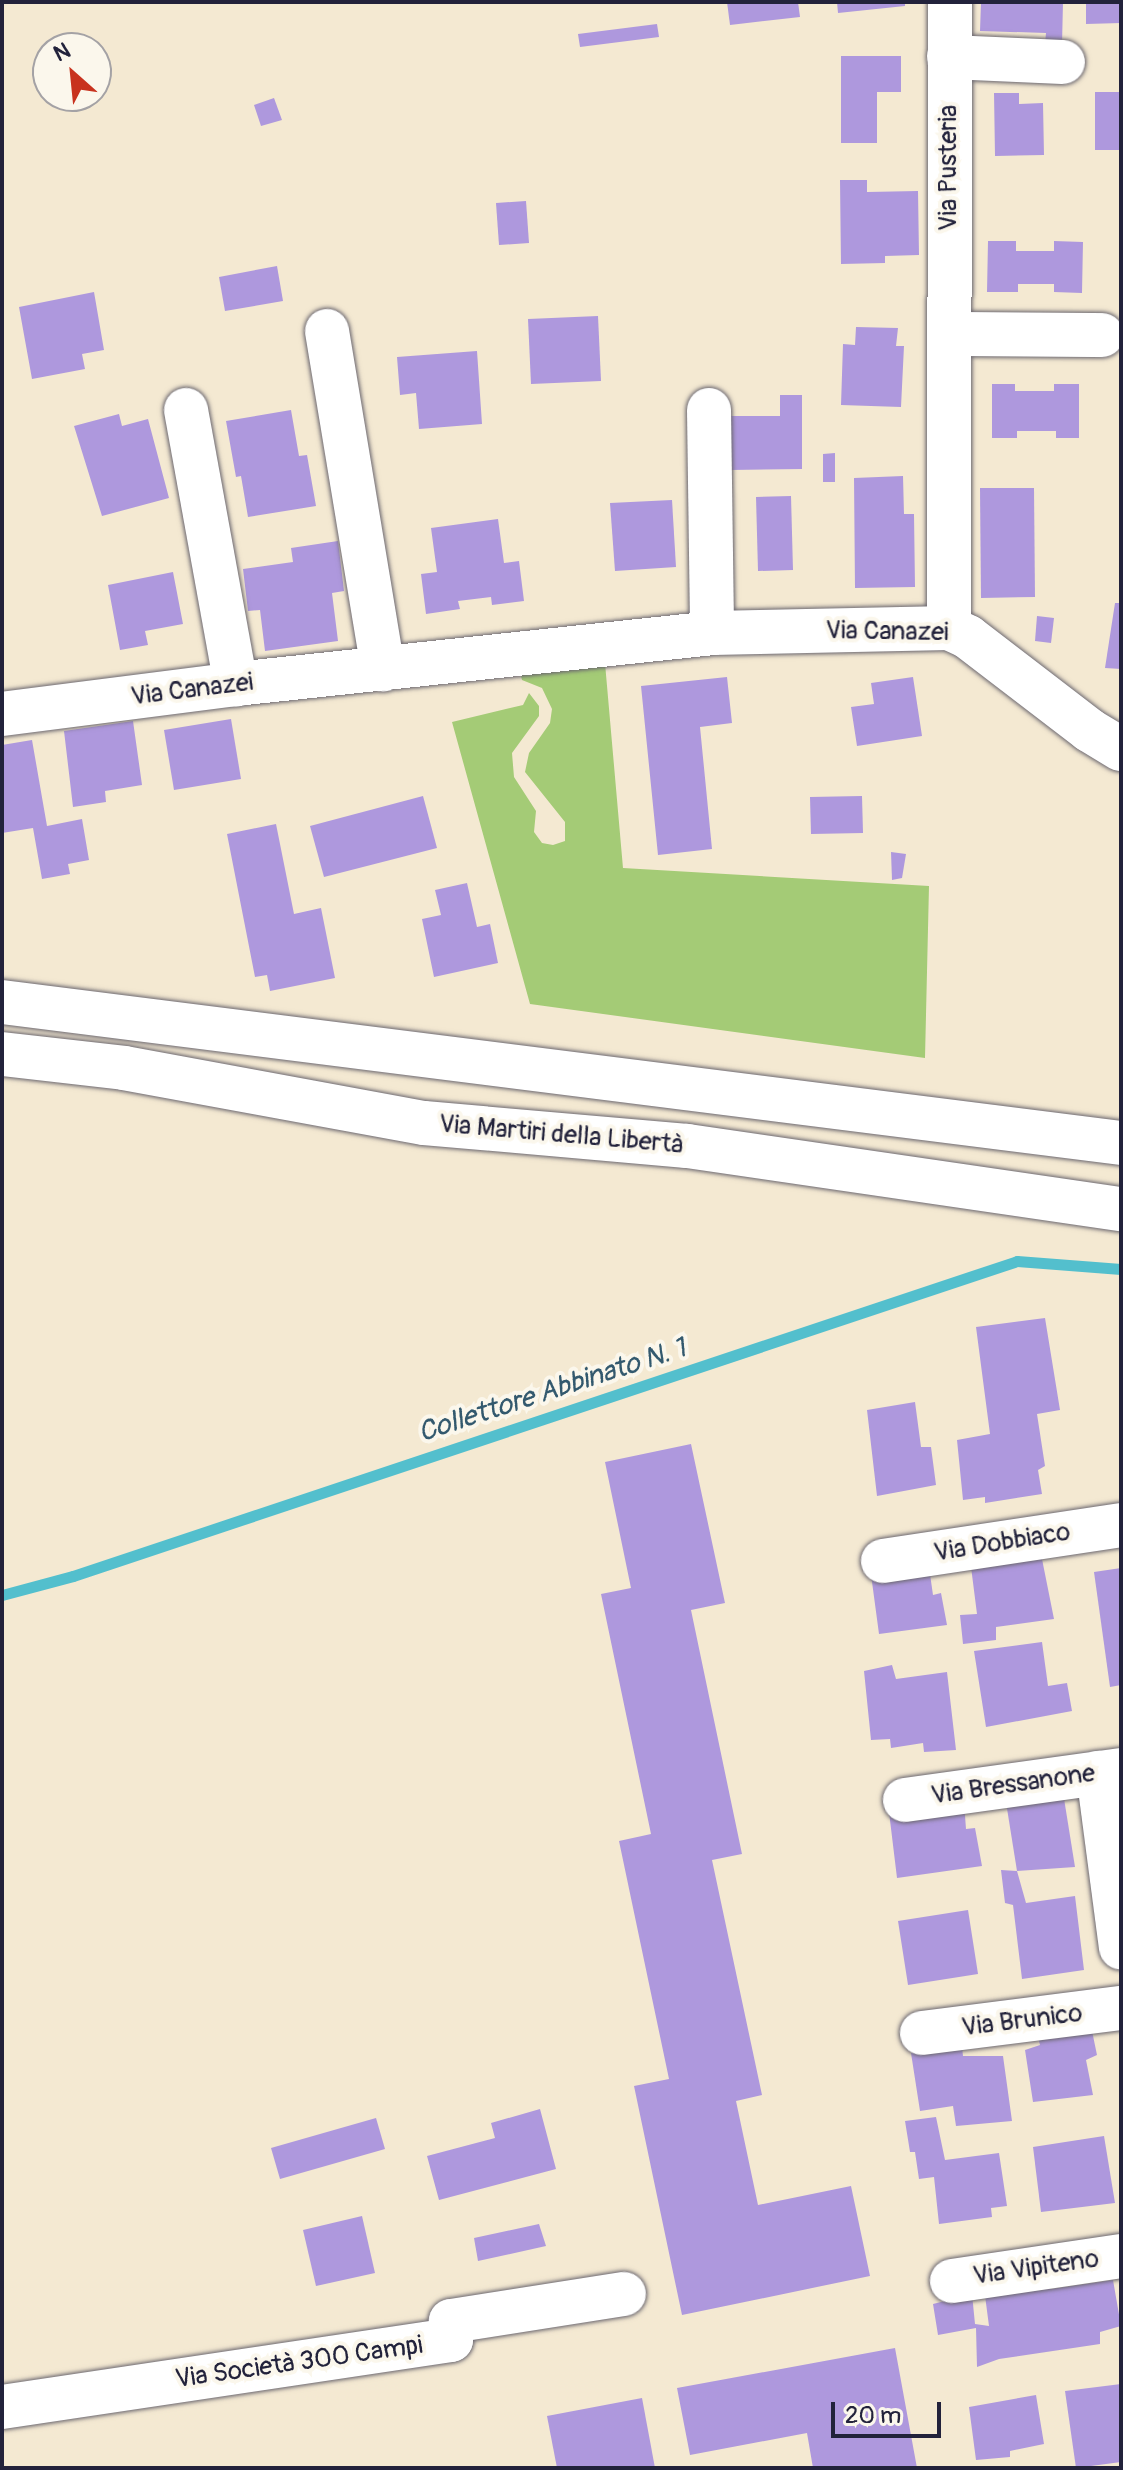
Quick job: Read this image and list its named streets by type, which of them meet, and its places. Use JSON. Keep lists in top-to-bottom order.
{
  "streets": {
    "street": [
      "Via Pusteria",
      "Via Canazei",
      "Via Martiri della Libertà",
      "Via Dobbiaco",
      "Via Bressanone",
      "Via Brunico",
      "Via Vipiteno",
      "Via Società 300 Campi"
    ]
  },
  "crossings": [
    ["Via Pusteria", "Via Canazei"]
  ],
  "water": ["Collettore Abbinato N. 1"],
  "scale_bar": "20 m",
  "north": "top left"
}
